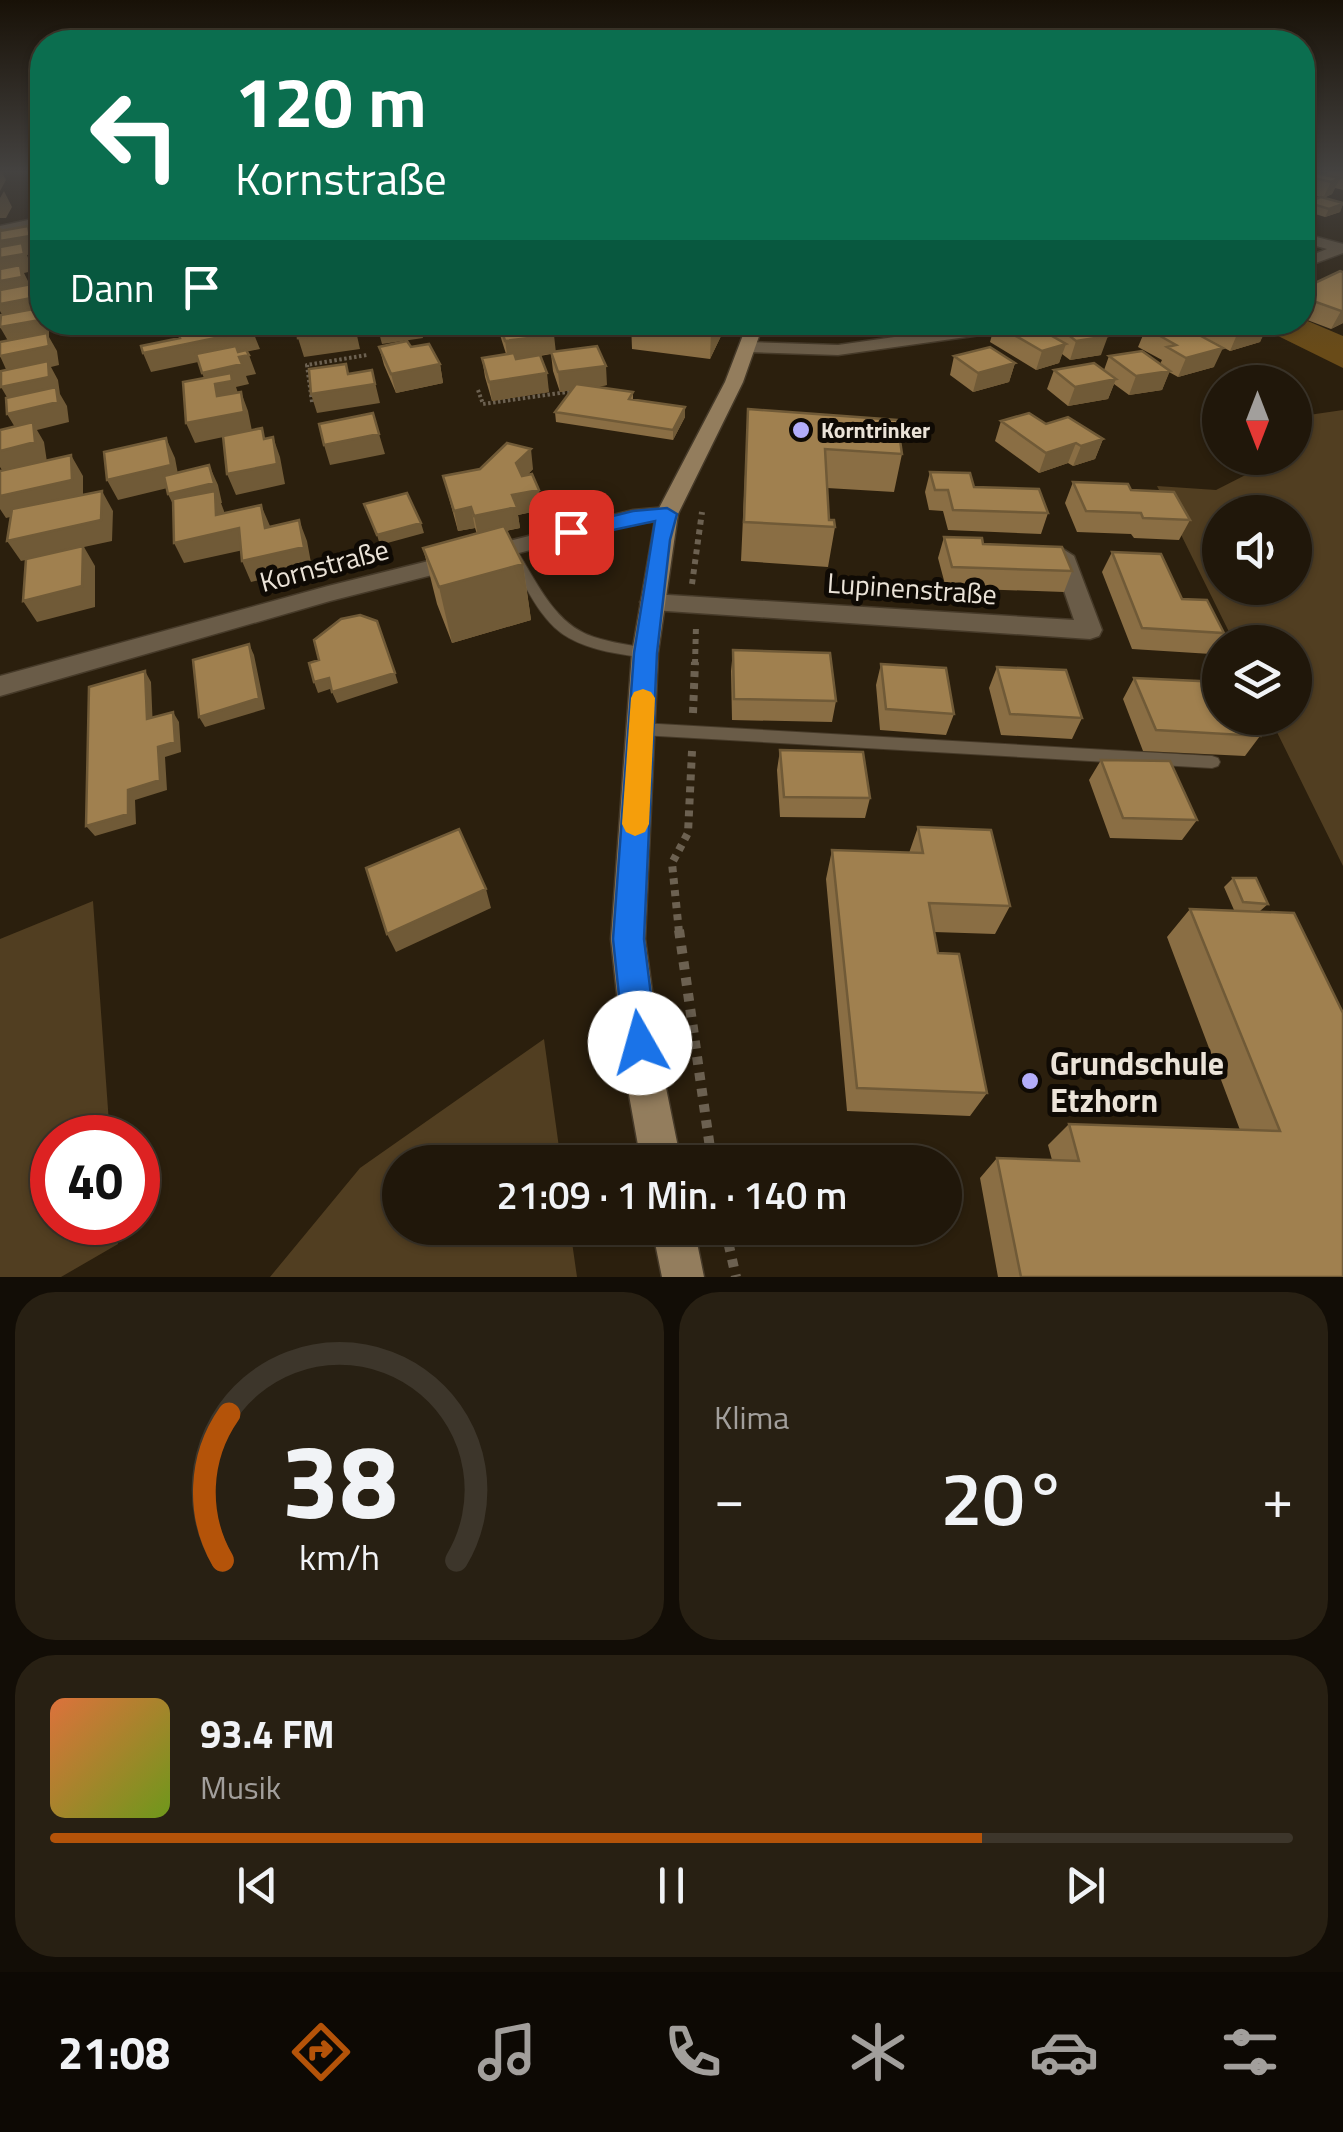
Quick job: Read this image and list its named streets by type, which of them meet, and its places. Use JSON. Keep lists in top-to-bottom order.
{
  "streets": {
    "street": ["Kornstraße", "Lupinenstraße"]
  },
  "places": ["Korntrinker", "Grundschule Etzhorn"],
  "north": "bottom",
  "page": {
    "turn": ["120 m", "Kornstraße"],
    "then": "Dann",
    "limit": "40",
    "trip": "21:09 · 1 Min. · 140 m",
    "tile": "Klima",
    "heat": ["−", "20°", "+"],
    "song": ["93.4 FM", "Musik"],
    "tabs": "21:08",
    "gauge": ["38", "km/h"]
  }
}
